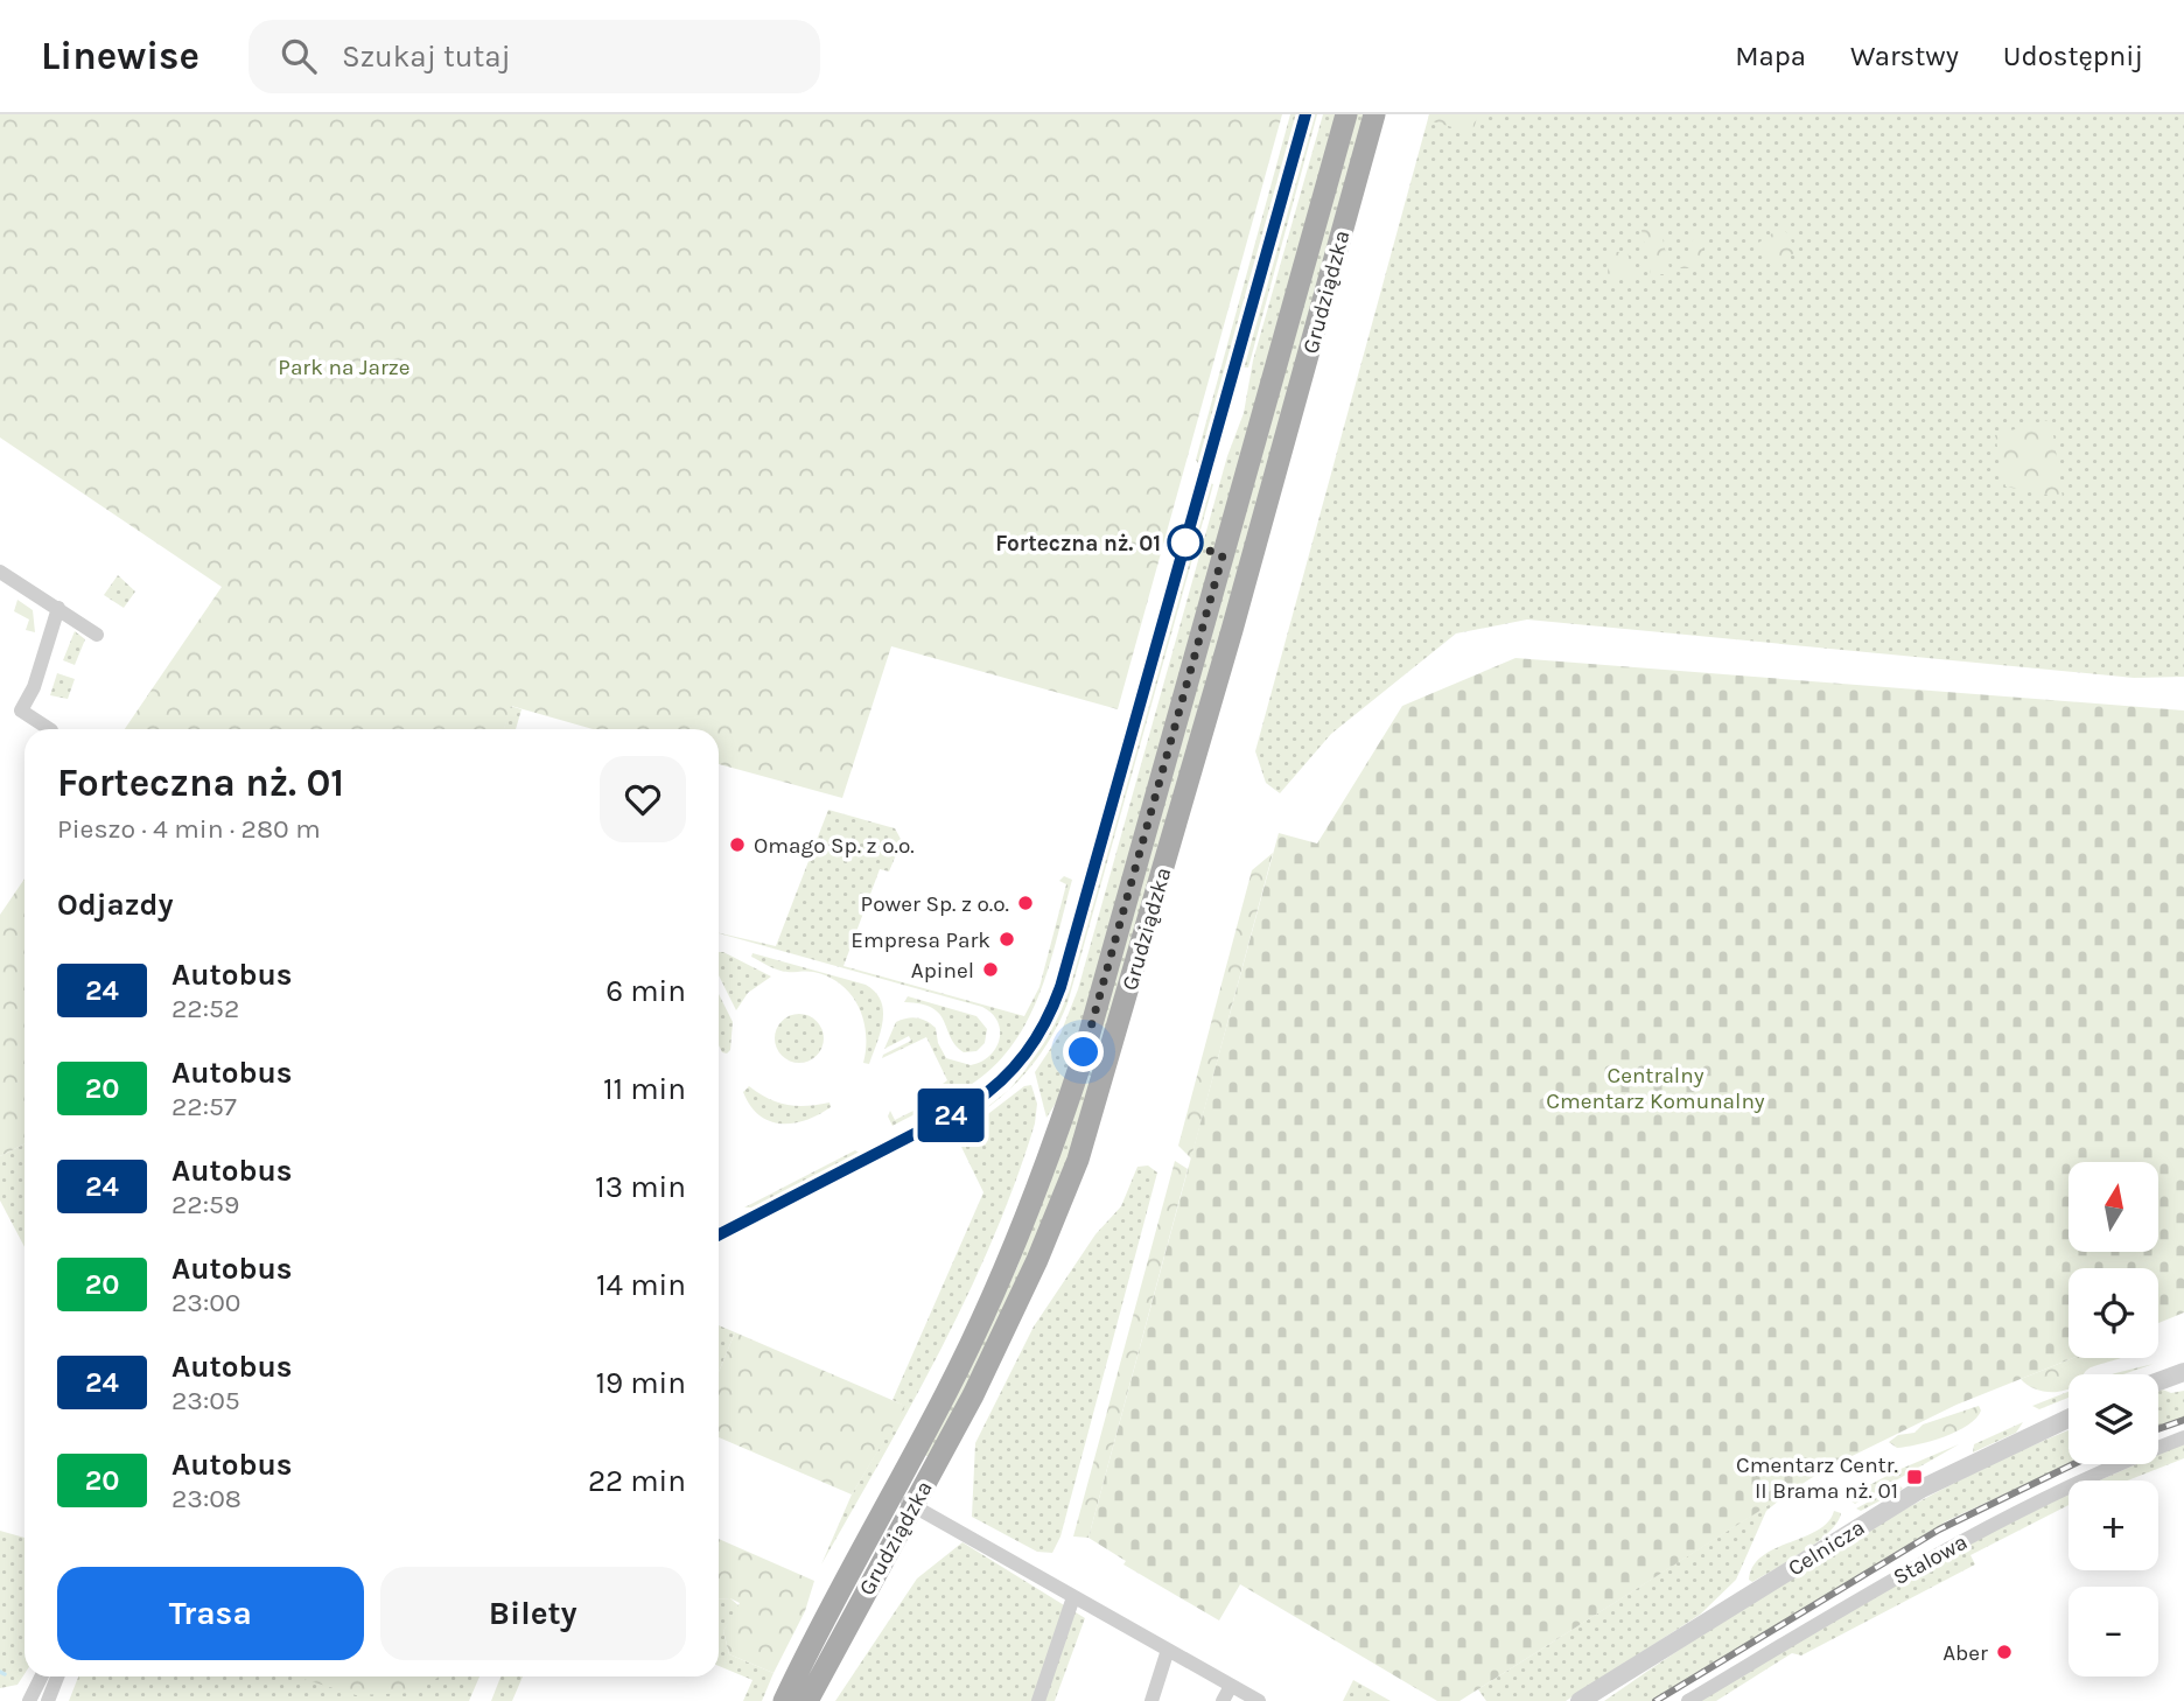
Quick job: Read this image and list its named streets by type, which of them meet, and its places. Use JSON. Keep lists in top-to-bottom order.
{
  "streets": {
    "main road": ["Grudziądzka"],
    "street": ["Celnicza", "Stalowa"]
  },
  "parks": ["Park na Jarze", "Centralny Cmentarz Komunalny"],
  "places": {
    "other": [
      "Forteczna nż. 01",
      "Omago Sp. z o.o.",
      "Power Sp. z o.o.",
      "Empresa Park",
      "Apinel",
      "Aber"
    ],
    "transit": ["Cmentarz Centr. II Brama nż. 01"]
  },
  "lines": ["bus line 24"],
  "north": "top",
  "page": {
    "header": "Linewise",
    "search": "Szukaj tutaj",
    "nav": ["Mapa", "Warstwy", "Udostępnij"],
    "on_map": "24",
    "heading": [
      ["Forteczna nż. 01", "Pieszo · 4 min · 280 m"],
      "Odjazdy"
    ],
    "list": [
      {
        "mark": "24",
        "name": "Autobus",
        "note": "22:52",
        "value": "6 min"
      },
      {
        "mark": "20",
        "name": "Autobus",
        "note": "22:57",
        "value": "11 min"
      },
      {
        "mark": "24",
        "name": "Autobus",
        "note": "22:59",
        "value": "13 min"
      },
      {
        "mark": "20",
        "name": "Autobus",
        "note": "23:00",
        "value": "14 min"
      },
      {
        "mark": "24",
        "name": "Autobus",
        "note": "23:05",
        "value": "19 min"
      },
      {
        "mark": "20",
        "name": "Autobus",
        "note": "23:08",
        "value": "22 min"
      }
    ],
    "map_buttons": ["+", "−"],
    "buttons": ["Trasa", "Bilety"]
  }
}
